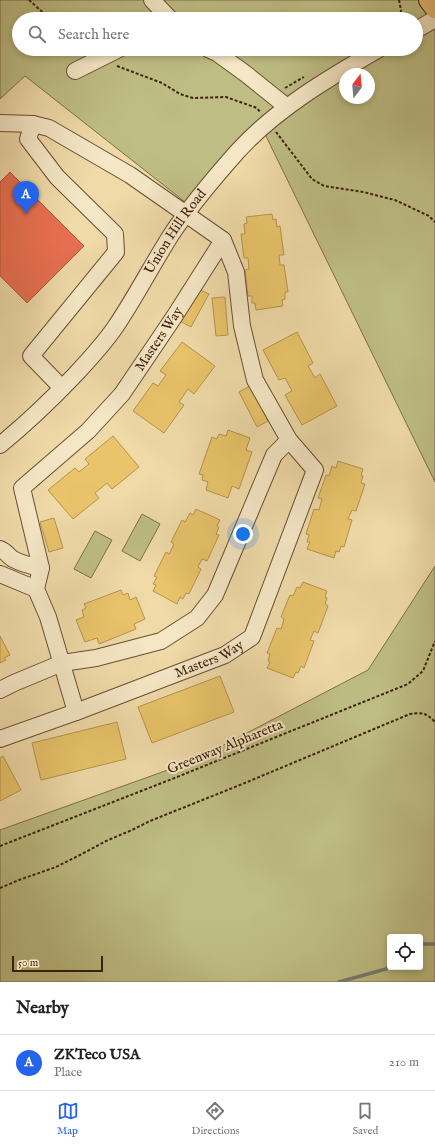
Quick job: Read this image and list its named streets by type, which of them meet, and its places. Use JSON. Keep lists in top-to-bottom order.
{
  "streets": {
    "street": ["Union Hill Road", "Masters Way"],
    "path": ["Greenway Alpharetta"]
  },
  "scale_bar": "50 m",
  "north": "top",
  "page": {
    "search": "Search here",
    "pins": "A",
    "scale": "50 m",
    "heading": "Nearby",
    "list": [
      {
        "mark": "A",
        "name": "ZKTeco USA",
        "note": "Place",
        "value": "210 m"
      }
    ],
    "nav": ["Map", "Directions", "Saved"]
  }
}
